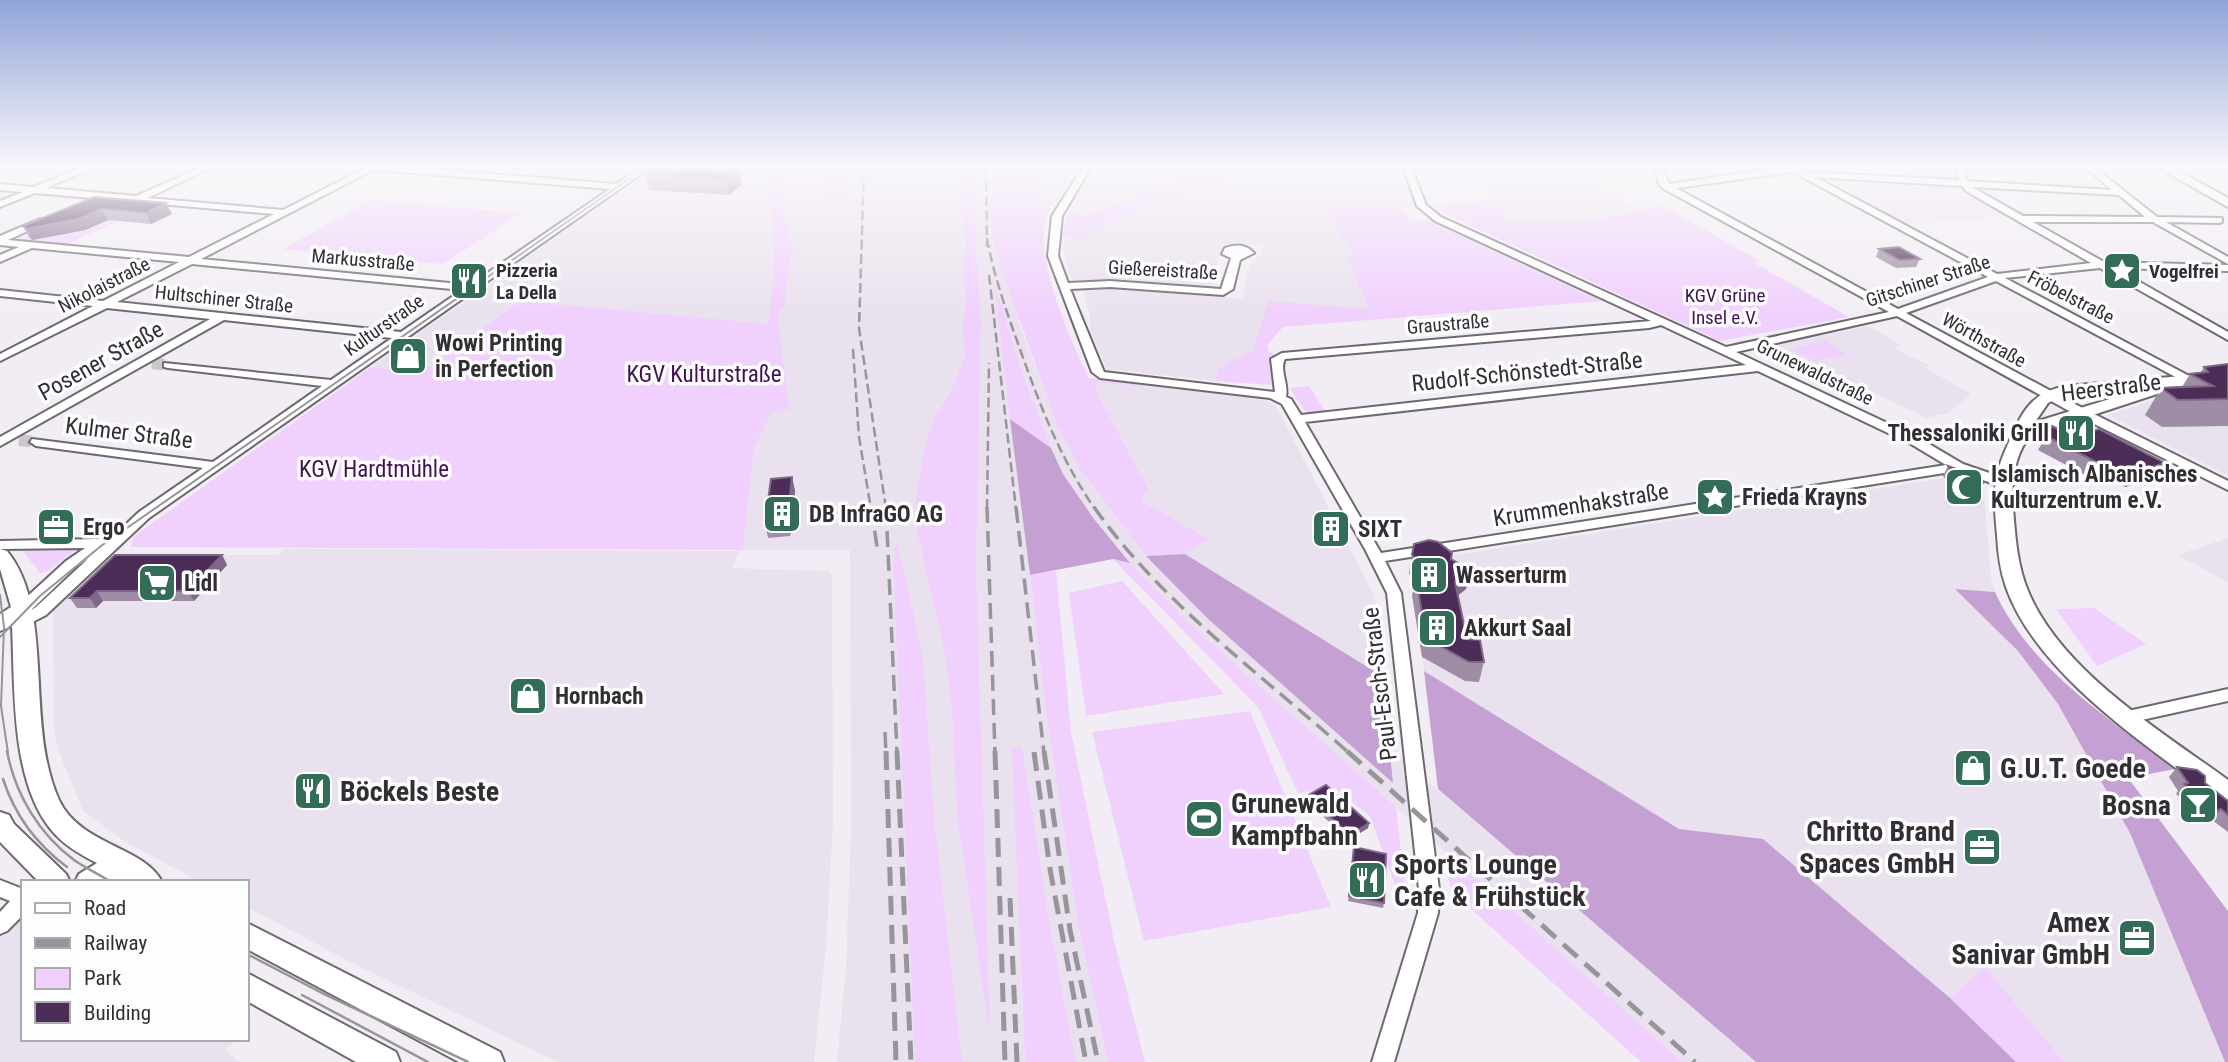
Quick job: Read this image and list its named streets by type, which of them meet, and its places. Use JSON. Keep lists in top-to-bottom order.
{
  "streets": {
    "main road": ["Heerstraße"],
    "street": [
      "Markusstraße",
      "Gießereistraße",
      "Gitschiner Straße",
      "Nikolaistraße",
      "Fröbelstraße",
      "Hultschiner Straße",
      "Graustraße",
      "Kulturstraße",
      "Wörthstraße",
      "Posener Straße",
      "Rudolf-Schönstedt-Straße",
      "Grunewaldstraße",
      "Kulmer Straße",
      "Krummenhakstraße",
      "Paul-Esch-Straße"
    ]
  },
  "crossings": [
    ["Markusstraße", "Nikolaistraße"],
    ["Markusstraße", "Kulturstraße"],
    ["Gitschiner Straße", "Fröbelstraße"],
    ["Gitschiner Straße", "Wörthstraße"],
    ["Gitschiner Straße", "Grunewaldstraße"],
    ["Nikolaistraße", "Hultschiner Straße"],
    ["Fröbelstraße", "Heerstraße"],
    ["Hultschiner Straße", "Kulturstraße"],
    ["Hultschiner Straße", "Posener Straße"],
    ["Graustraße", "Grunewaldstraße"],
    ["Graustraße", "Paul-Esch-Straße"],
    ["Kulturstraße", "Kulmer Straße"],
    ["Wörthstraße", "Heerstraße"],
    ["Rudolf-Schönstedt-Straße", "Grunewaldstraße"],
    ["Rudolf-Schönstedt-Straße", "Paul-Esch-Straße"],
    ["Grunewaldstraße", "Heerstraße"],
    ["Grunewaldstraße", "Krummenhakstraße"],
    ["Krummenhakstraße", "Paul-Esch-Straße"]
  ],
  "parks": ["KGV Grüne Insel e.V.", "KGV Kulturstraße", "KGV Hardtmühle"],
  "places": {
    "place": ["Vogelfrei", "Frieda Krayns"],
    "restaurant": [
      "Pizzeria La Della",
      "Thessaloniki Grill",
      "Böckels Beste",
      "Sports Lounge Cafe & Frühstück"
    ],
    "shop": ["Wowi Printing in Perfection", "Hornbach", "G.U.T. Goede"],
    "mosque": ["Islamisch Albanisches Kulturzentrum e.V."],
    "building": [
      "DB InfraGO AG",
      "SIXT",
      "Wasserturm",
      "Akkurt Saal"
    ],
    "office": ["Ergo", "Chritto Brand Spaces GmbH", "Amex Sanivar GmbH"],
    "supermarket": ["Lidl"],
    "bar": ["Bosna"],
    "sports": ["Grunewald Kampfbahn"]
  },
  "legend": [
    "Road",
    "Railway",
    "Park",
    "Building"
  ]
}
